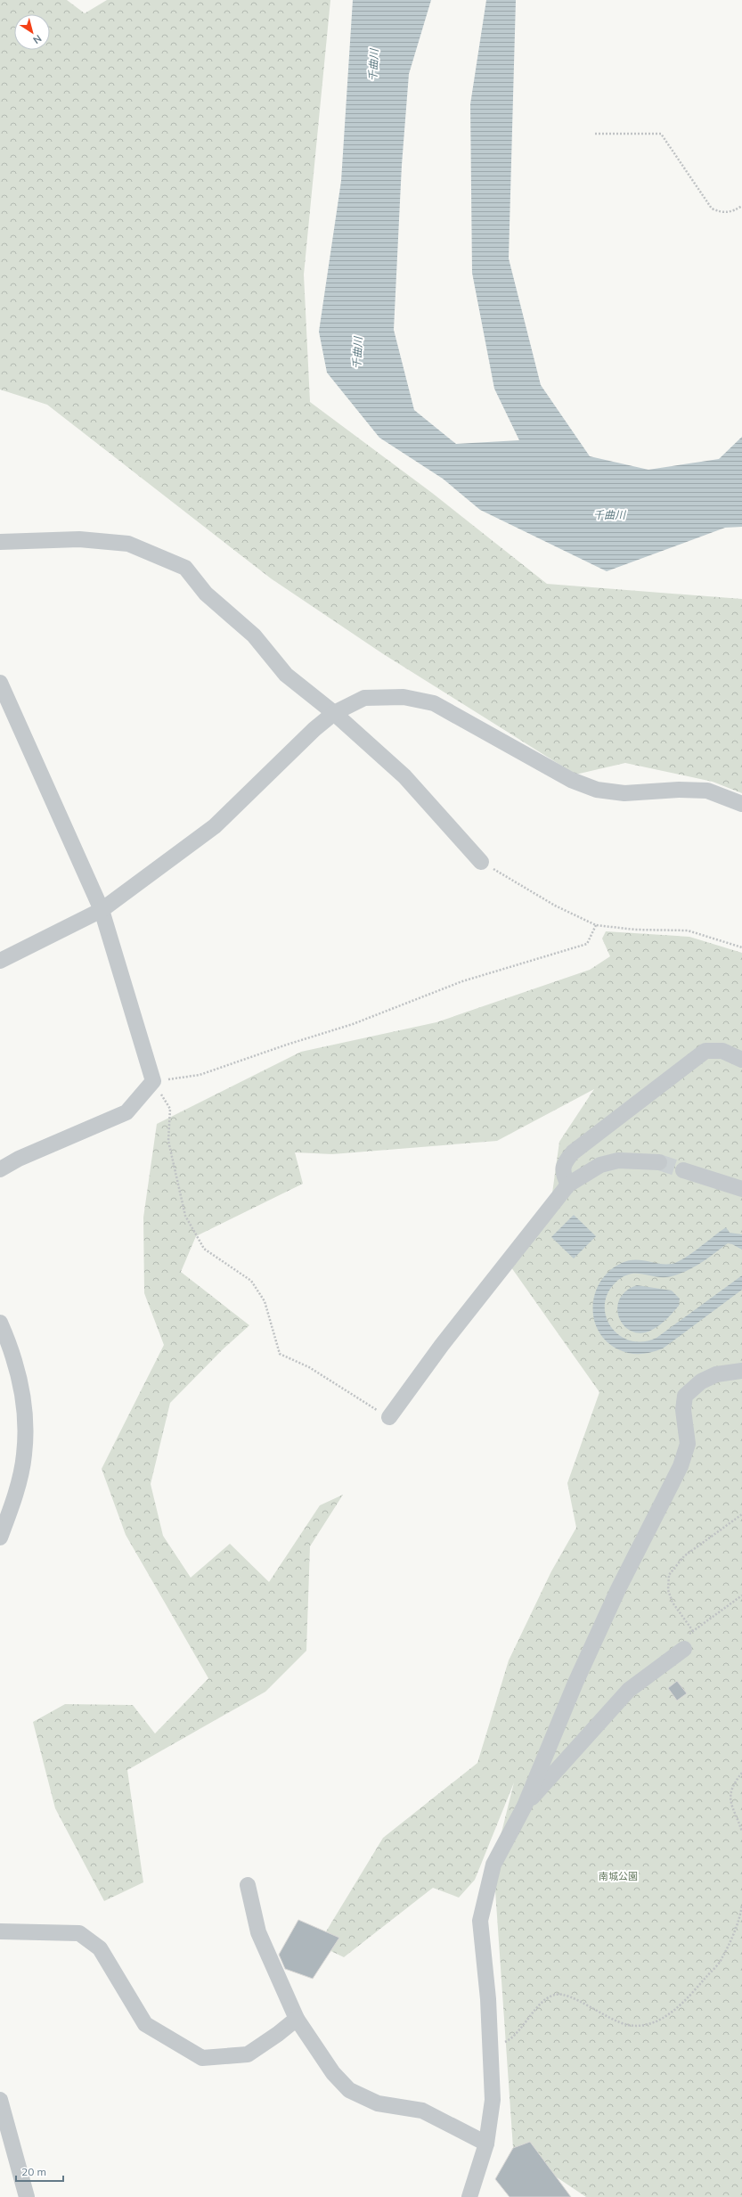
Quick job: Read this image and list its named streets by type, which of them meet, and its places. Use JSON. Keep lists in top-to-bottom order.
{
  "water": ["千曲川"],
  "parks": ["南城公園"],
  "scale_bar": "20 m",
  "north": "bottom right"
}
